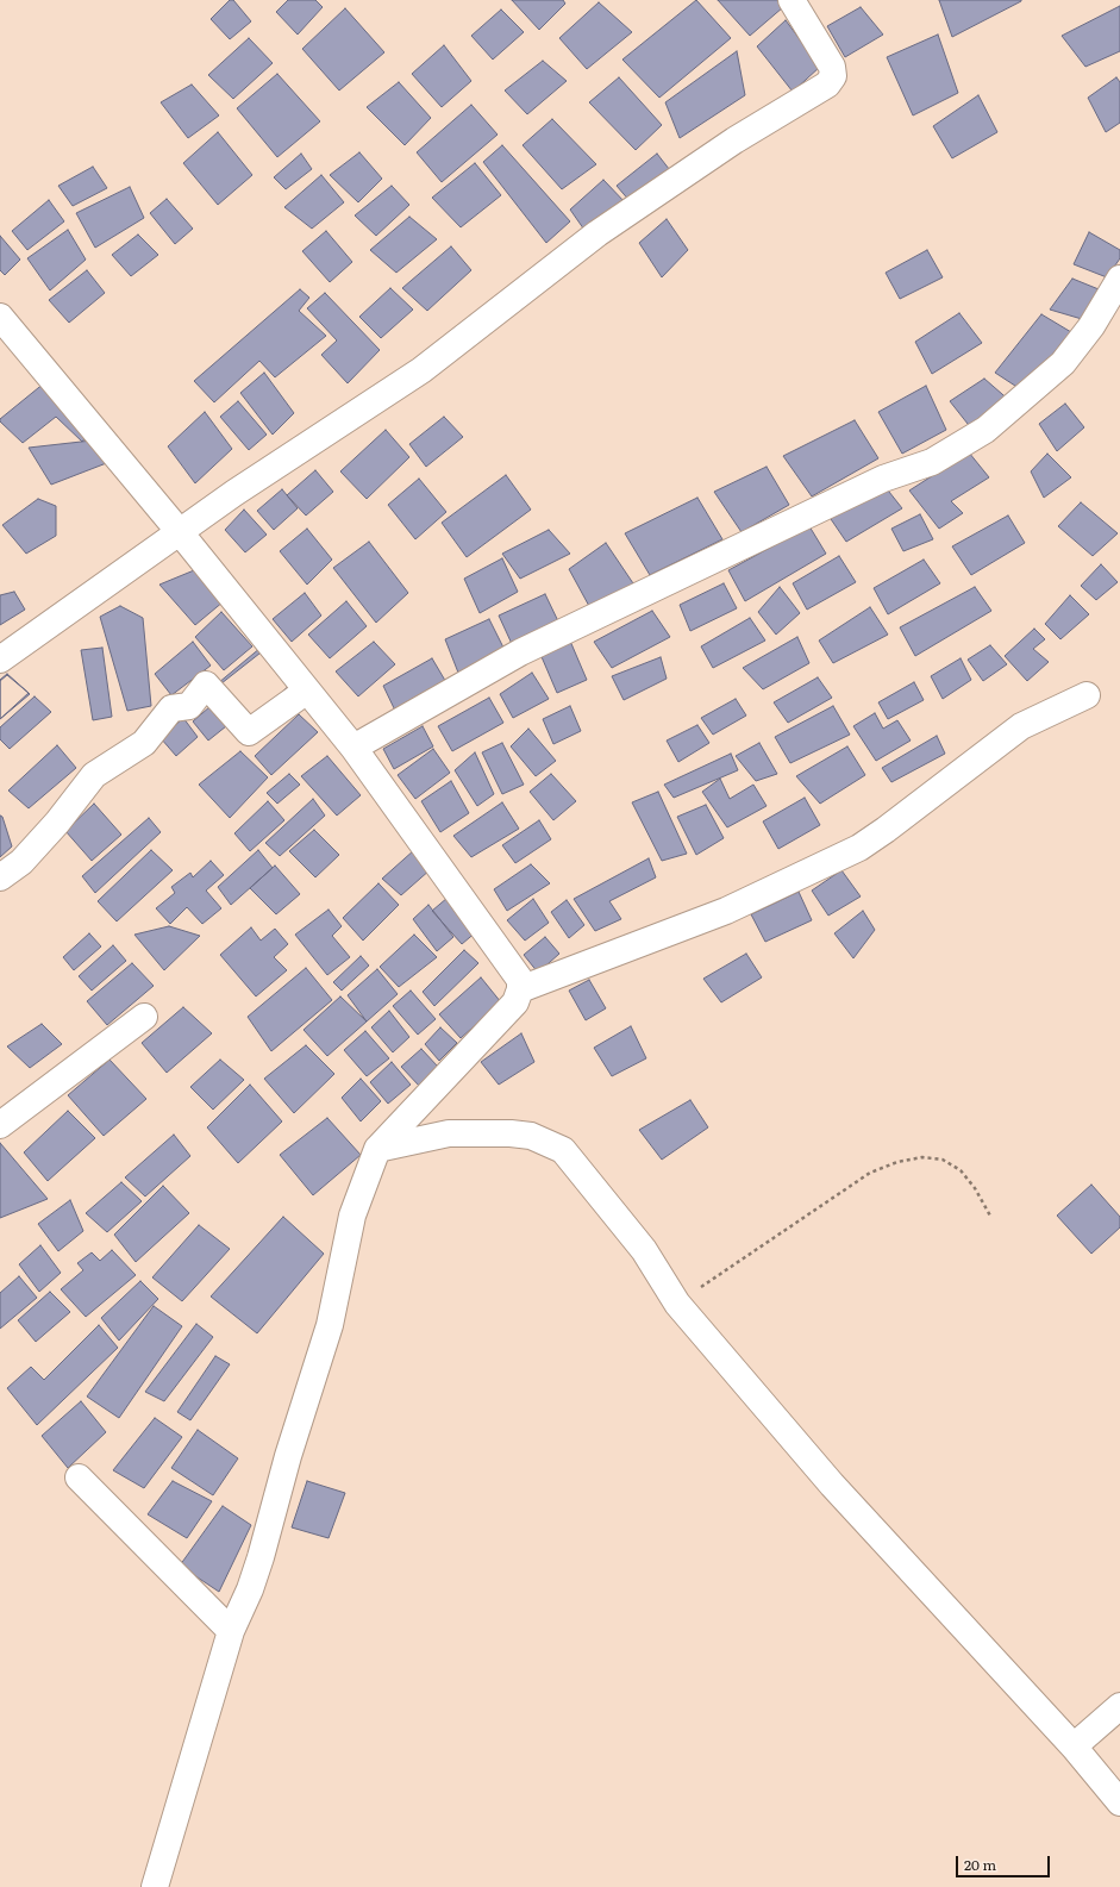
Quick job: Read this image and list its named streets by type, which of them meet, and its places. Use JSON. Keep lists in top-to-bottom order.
{
  "scale_bar": "20 m"
}
